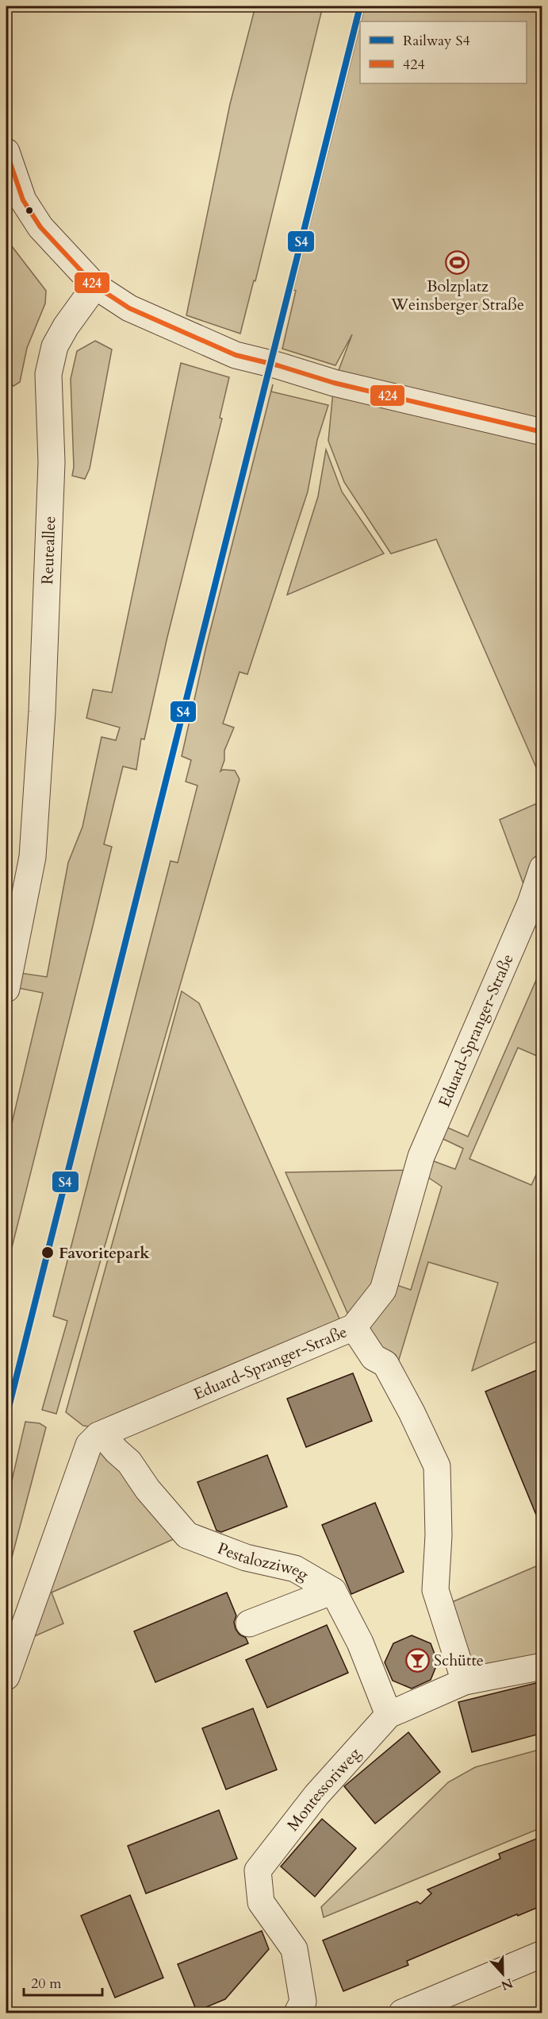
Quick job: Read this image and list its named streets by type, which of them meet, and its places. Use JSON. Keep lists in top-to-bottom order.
{
  "streets": {
    "street": [
      "Reuteallee",
      "Eduard-Spranger-Straße",
      "Pestalozziweg",
      "Montessoriweg"
    ]
  },
  "crossings": [
    ["Eduard-Spranger-Straße", "Pestalozziweg"]
  ],
  "places": {
    "sports": ["Bolzplatz Weinsberger Straße"],
    "other": ["Favoritepark"],
    "bar": ["Schütte"]
  },
  "lines": ["rail line S4", "transit line 424"],
  "legend": ["Railway S4", "424"],
  "scale_bar": "20 m",
  "north": "bottom"
}
